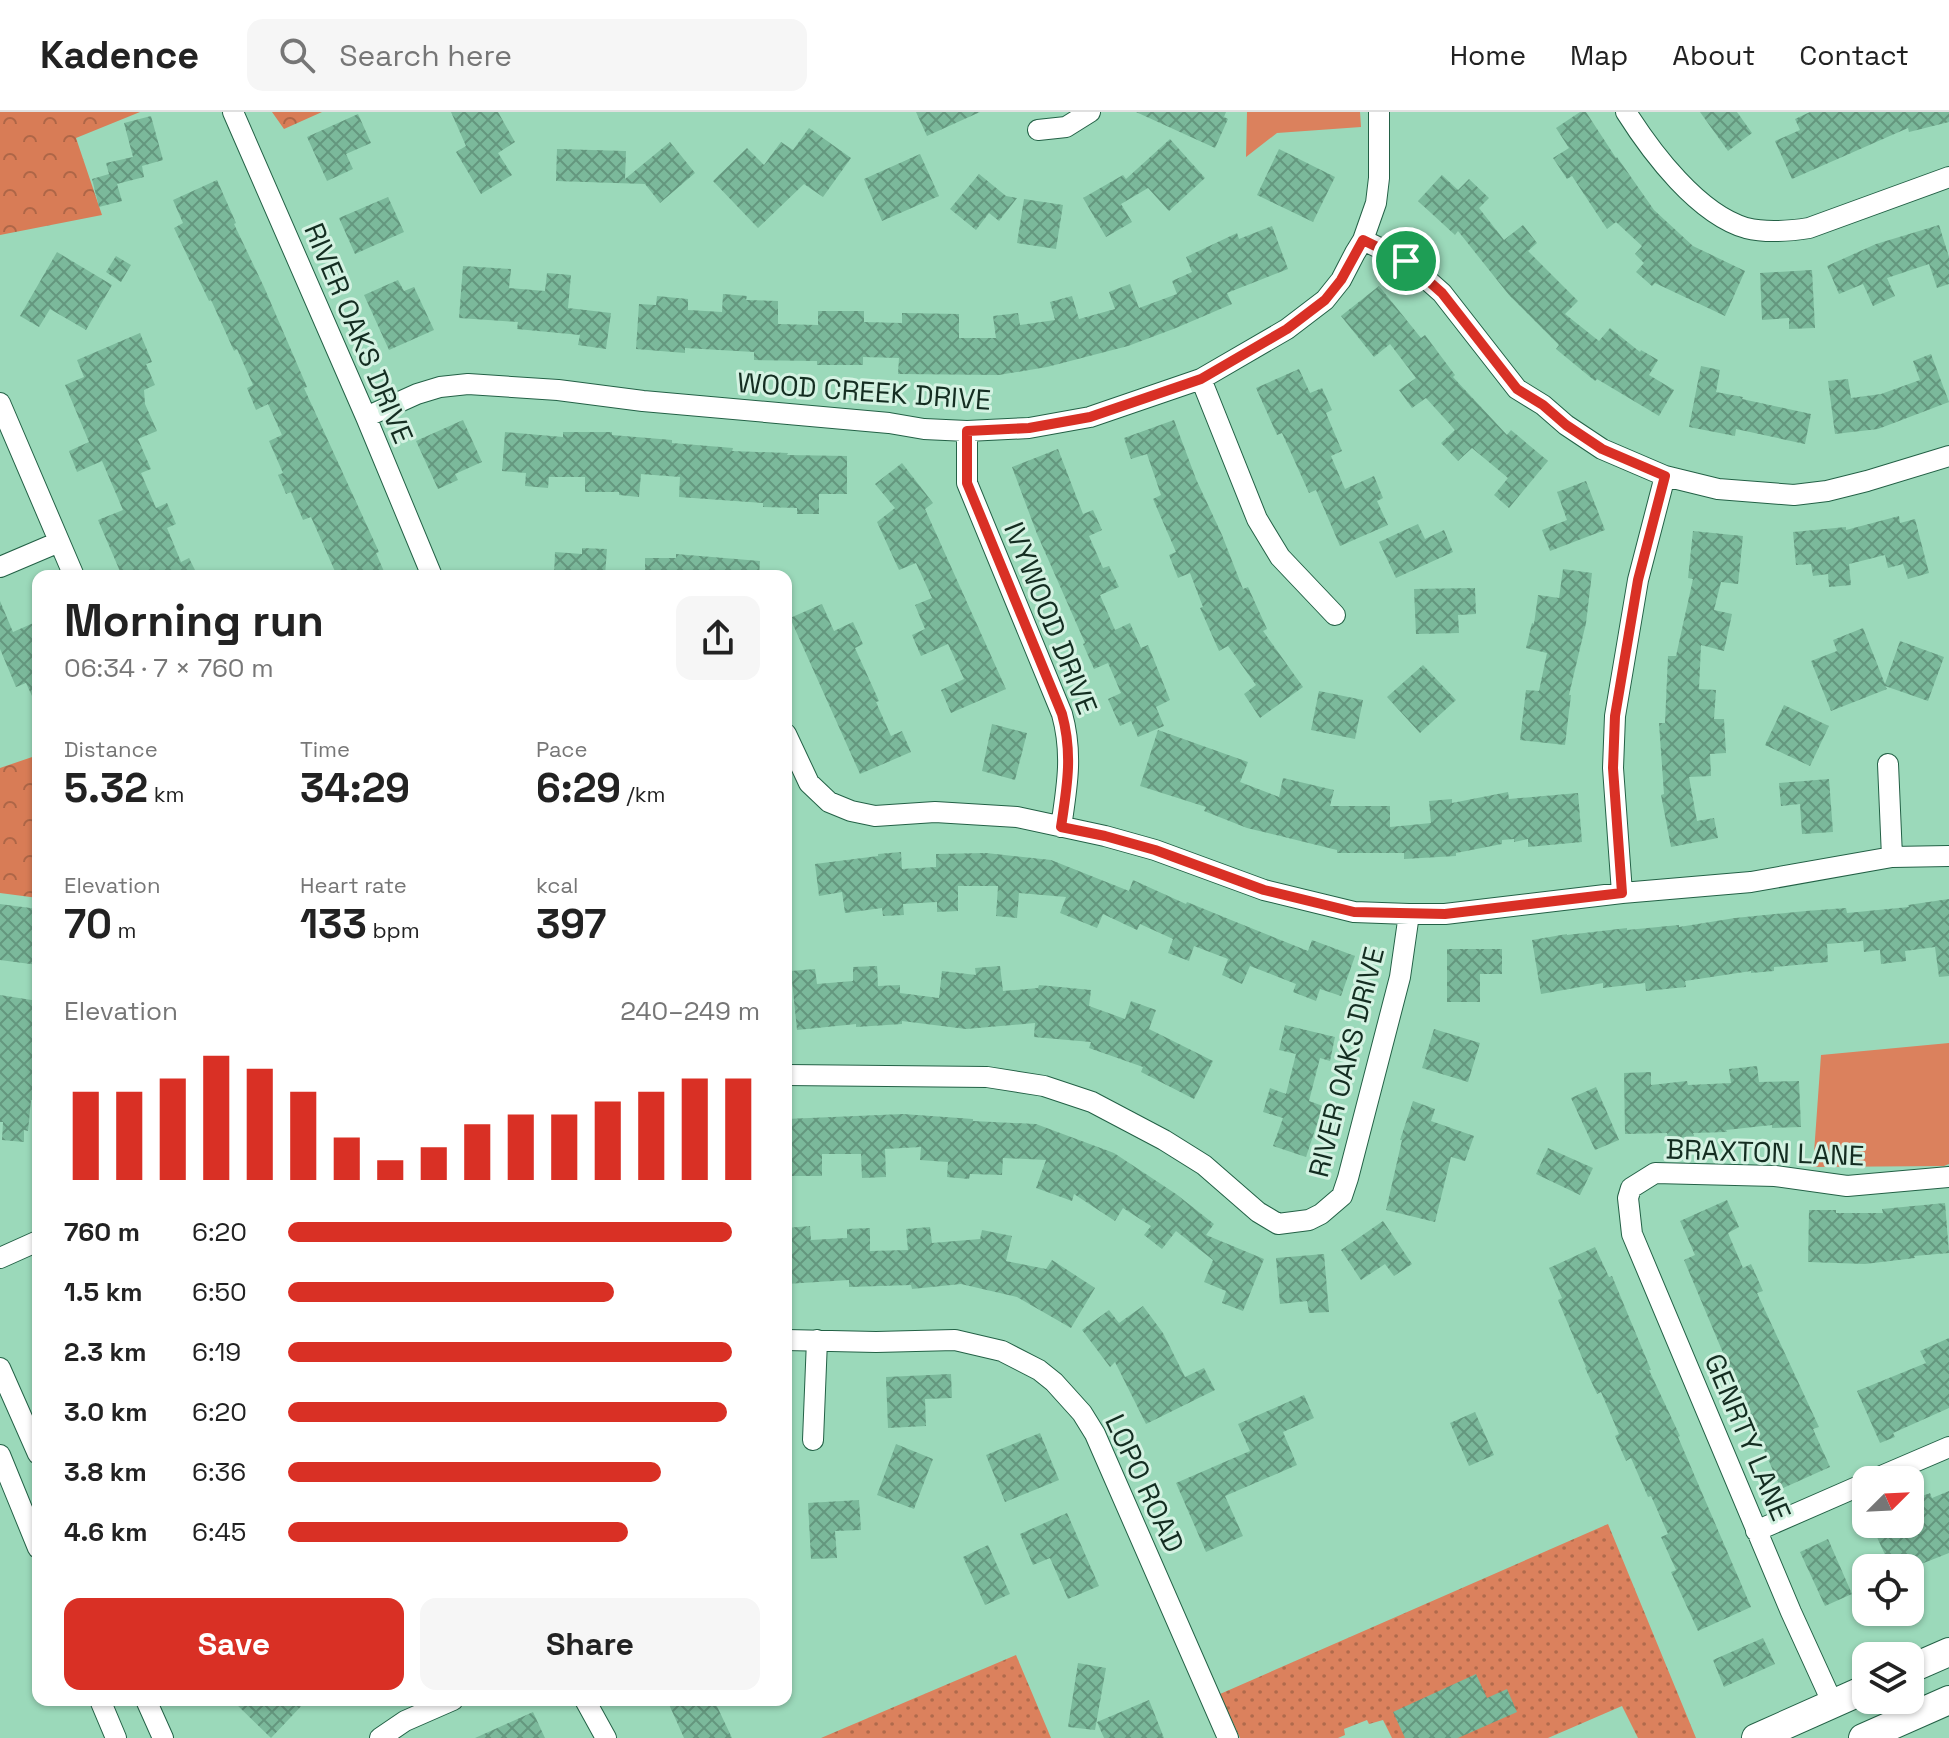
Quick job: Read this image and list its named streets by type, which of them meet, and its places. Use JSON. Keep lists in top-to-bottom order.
{
  "streets": {
    "street": [
      "RIVER OAKS DRIVE",
      "WOOD CREEK DRIVE",
      "IVYWOOD DRIVE",
      "BRAXTON LANE",
      "GENRTY LANE",
      "LOPO ROAD"
    ]
  },
  "crossings": [
    ["RIVER OAKS DRIVE", "WOOD CREEK DRIVE"],
    ["WOOD CREEK DRIVE", "IVYWOOD DRIVE"],
    ["BRAXTON LANE", "GENRTY LANE"]
  ],
  "north": "top right",
  "page": {
    "header": "Kadence",
    "search": "Search here",
    "nav": [
      "Home",
      "Map",
      "About",
      "Contact"
    ],
    "heading": ["Morning run", "06:34 · 7 × 760 m"],
    "stats": [
      ["Distance", "5.32 km"],
      ["Time", "34:29"],
      ["Pace", "6:29 /km"],
      ["Elevation", "70 m"],
      ["Heart rate", "133 bpm"],
      ["kcal", "397"]
    ],
    "chart": ["Elevation", "240–249 m"],
    "list": [
      {
        "name": "760 m",
        "note": "6:20"
      },
      {
        "name": "1.5 km",
        "note": "6:50"
      },
      {
        "name": "2.3 km",
        "note": "6:19"
      },
      {
        "name": "3.0 km",
        "note": "6:20"
      },
      {
        "name": "3.8 km",
        "note": "6:36"
      },
      {
        "name": "4.6 km",
        "note": "6:45"
      }
    ],
    "buttons": ["Save", "Share"]
  }
}
